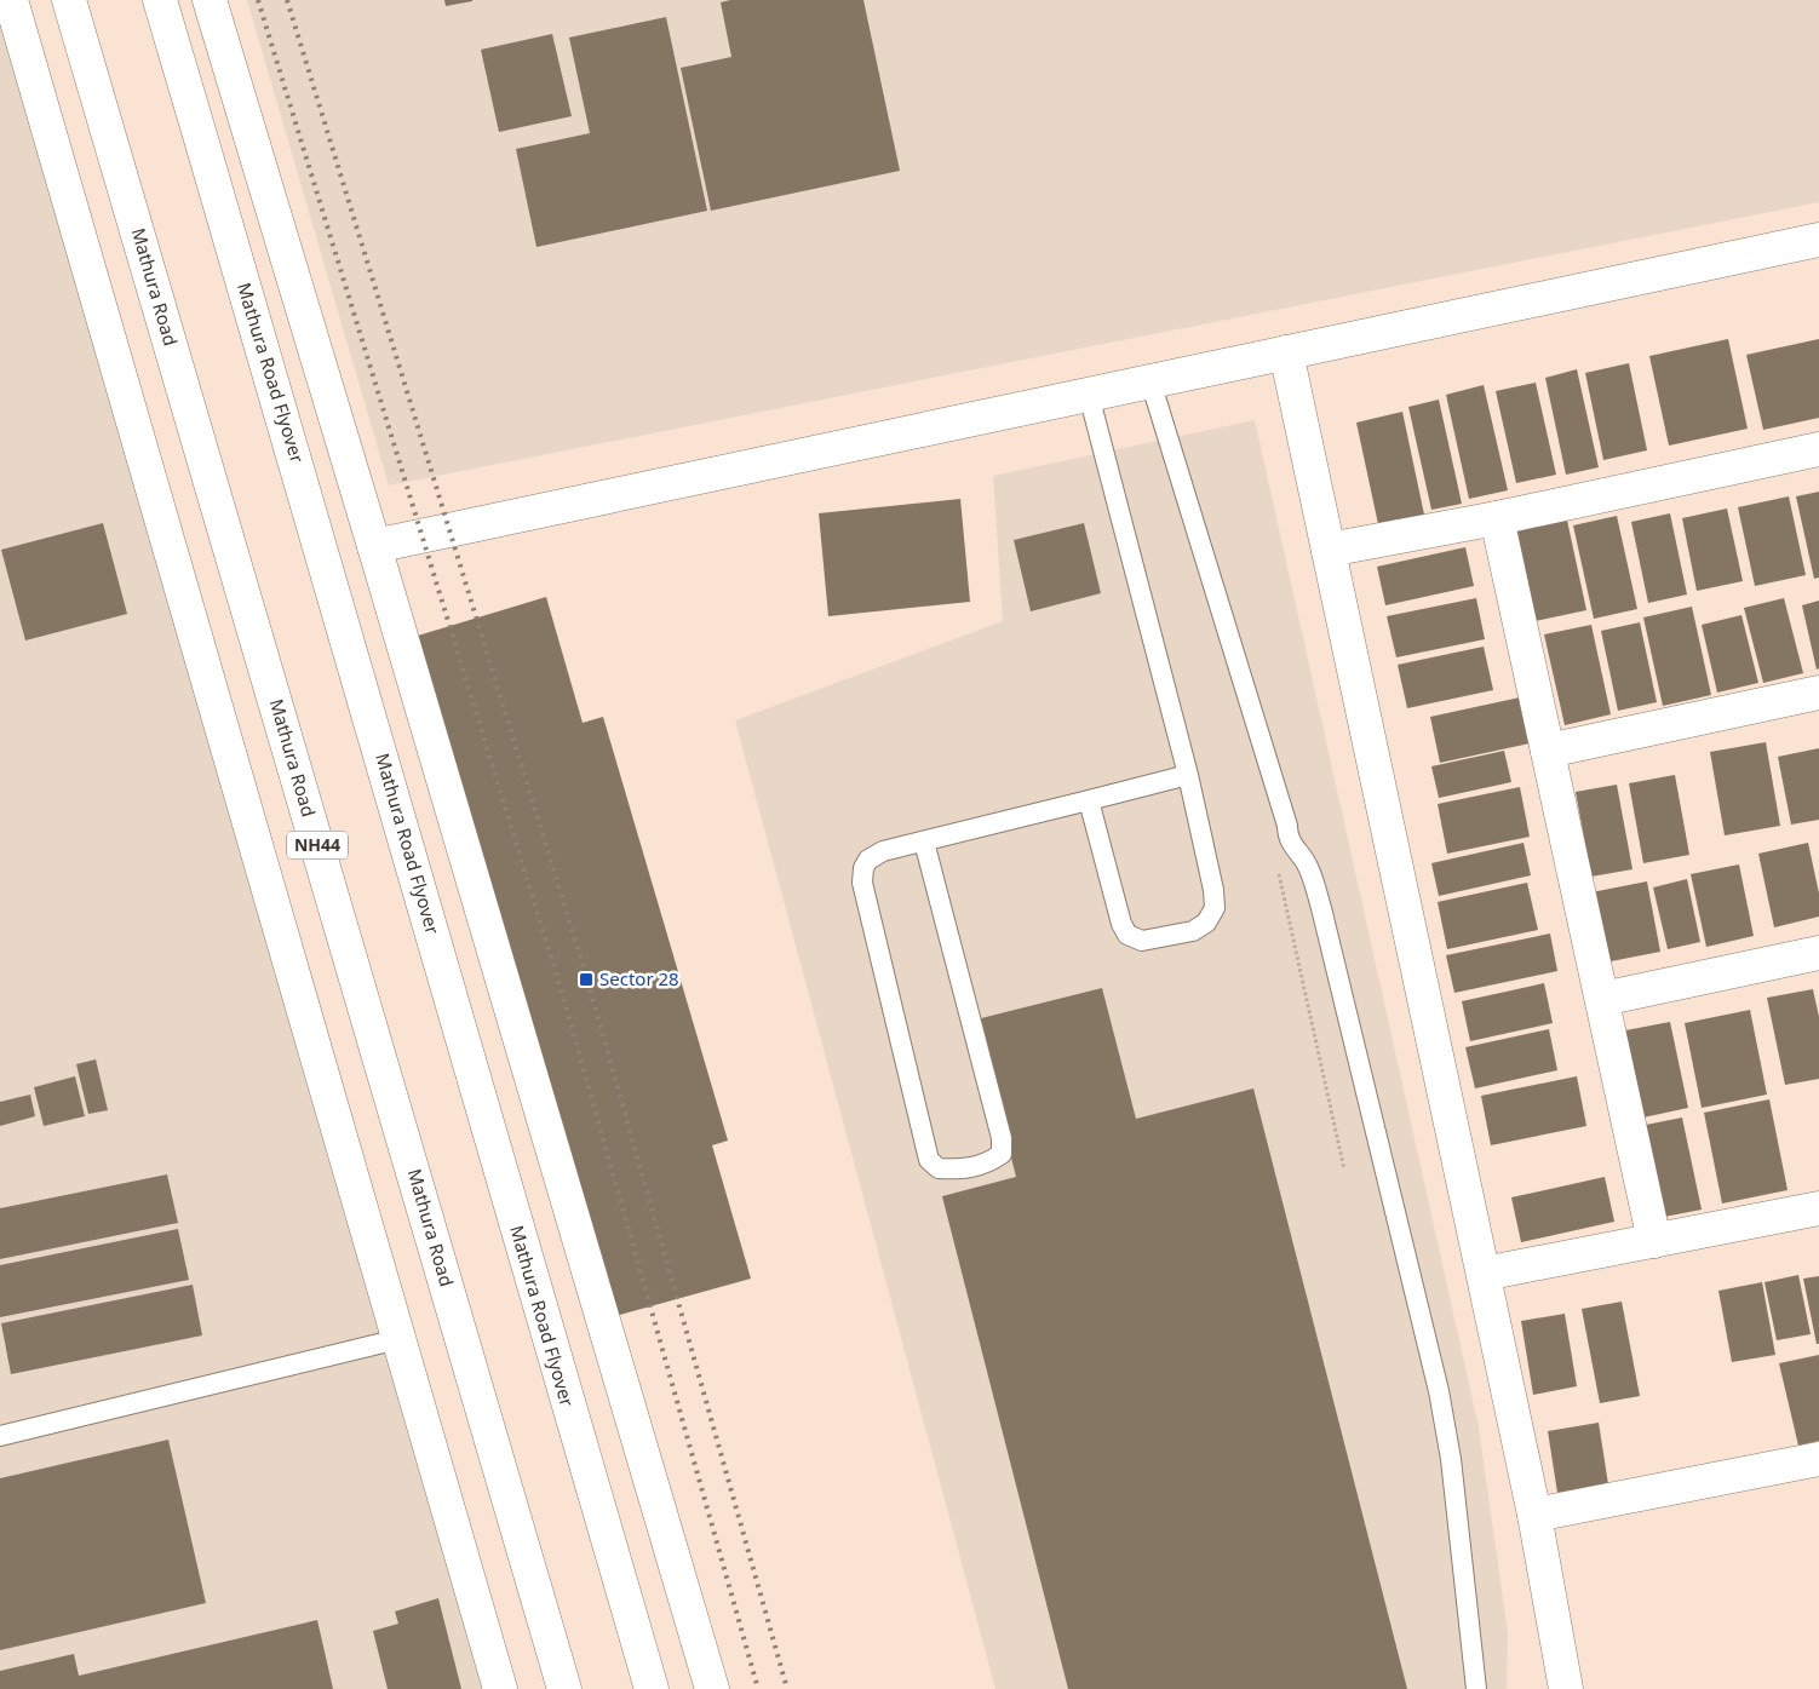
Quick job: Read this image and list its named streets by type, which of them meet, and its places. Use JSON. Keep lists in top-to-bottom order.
{
  "streets": {
    "main road": ["Mathura Road", "Mathura Road Flyover", "NH44"]
  },
  "places": {
    "transit": ["Sector 28"]
  }
}
